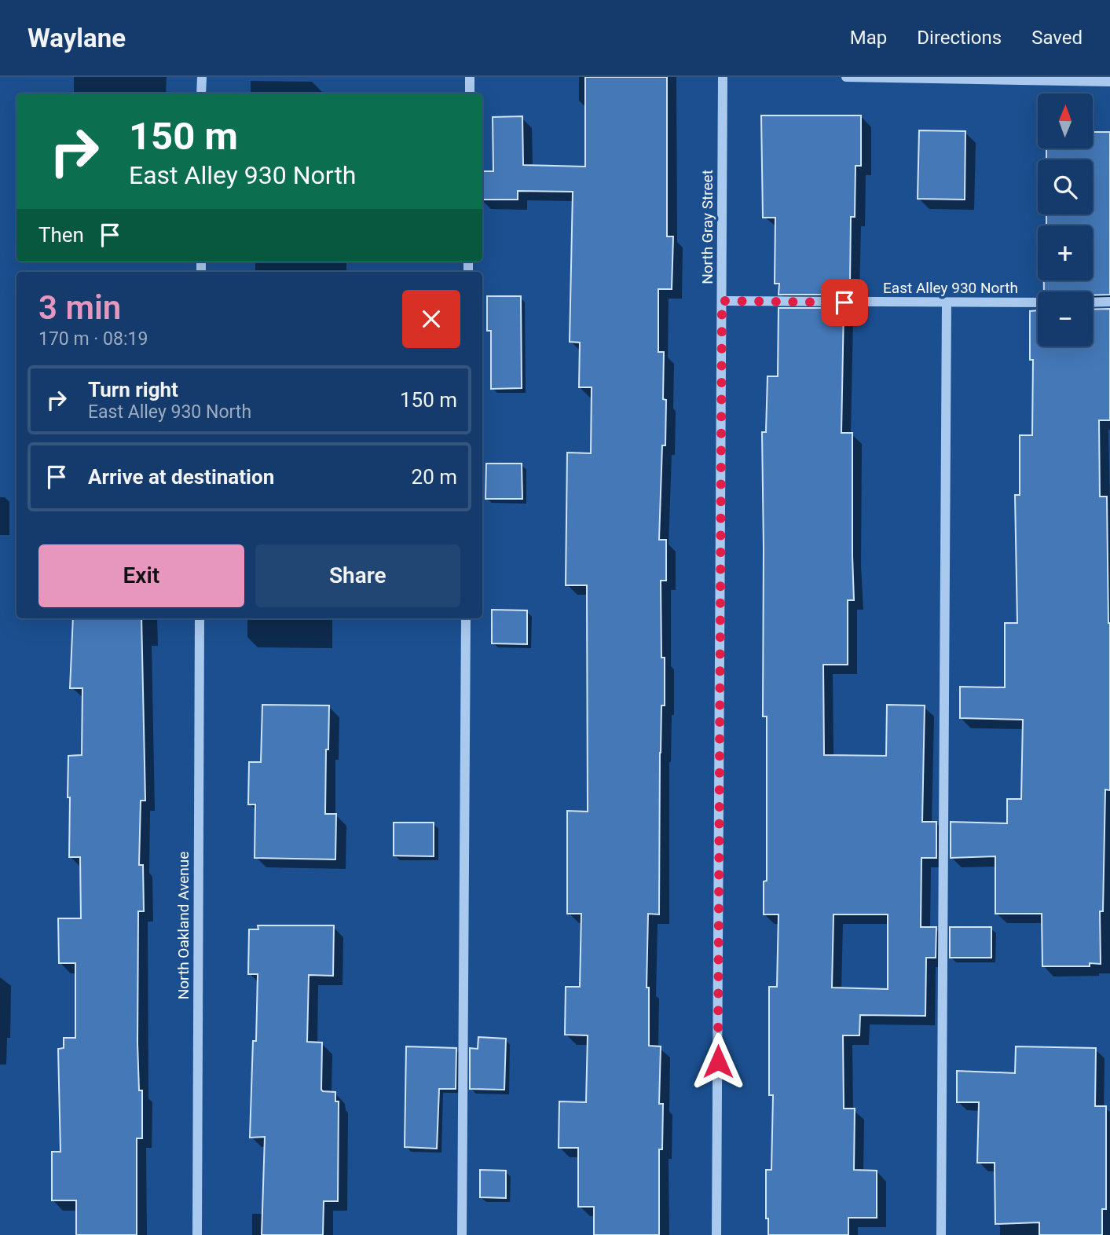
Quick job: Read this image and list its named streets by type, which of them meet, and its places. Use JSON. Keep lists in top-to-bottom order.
{
  "streets": {
    "street": ["North Gray Street", "East Alley 930 North", "North Oakland Avenue"]
  },
  "crossings": [
    ["North Gray Street", "East Alley 930 North"]
  ],
  "north": "top",
  "page": {
    "header": "Waylane",
    "nav": ["Map", "Directions", "Saved"],
    "map_buttons": ["+", "−"],
    "turn": ["150 m", "East Alley 930 North"],
    "then": "Then",
    "heading": ["3 min", "170 m · 08:19"],
    "list": [
      {
        "name": "Turn right",
        "note": "East Alley 930 North",
        "value": "150 m"
      },
      {
        "name": "Arrive at destination",
        "value": "20 m"
      }
    ],
    "buttons": ["Exit", "Share"]
  }
}
